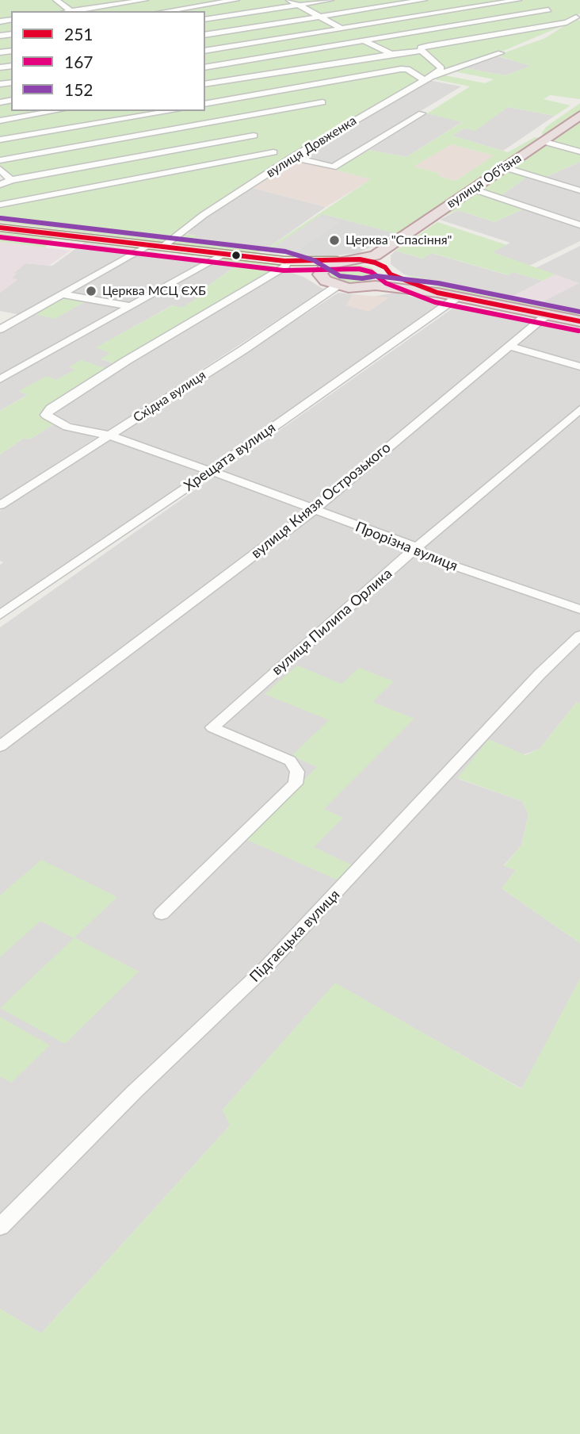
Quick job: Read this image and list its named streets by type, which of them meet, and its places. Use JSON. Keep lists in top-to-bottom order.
{
  "streets": {
    "highway": ["вулиця Об’їзна"],
    "street": [
      "вулиця Довженка",
      "Східна вулиця",
      "Хрещата вулиця",
      "вулиця Князя Острозького",
      "Прорізна вулиця",
      "вулиця Пилипа Орлика",
      "Підгаєцька вулиця"
    ]
  },
  "crossings": [
    ["Східна вулиця", "Прорізна вулиця"],
    ["Хрещата вулиця", "Прорізна вулиця"],
    ["вулиця Князя Острозького", "Прорізна вулиця"],
    ["Прорізна вулиця", "вулиця Пилипа Орлика"]
  ],
  "places": ["Церква \"Спасіння\"", "Церква МСЦ ЄХБ"],
  "lines": ["transit line 152", "transit line 251", "transit line 167"],
  "legend": ["251", "167", "152"]
}
